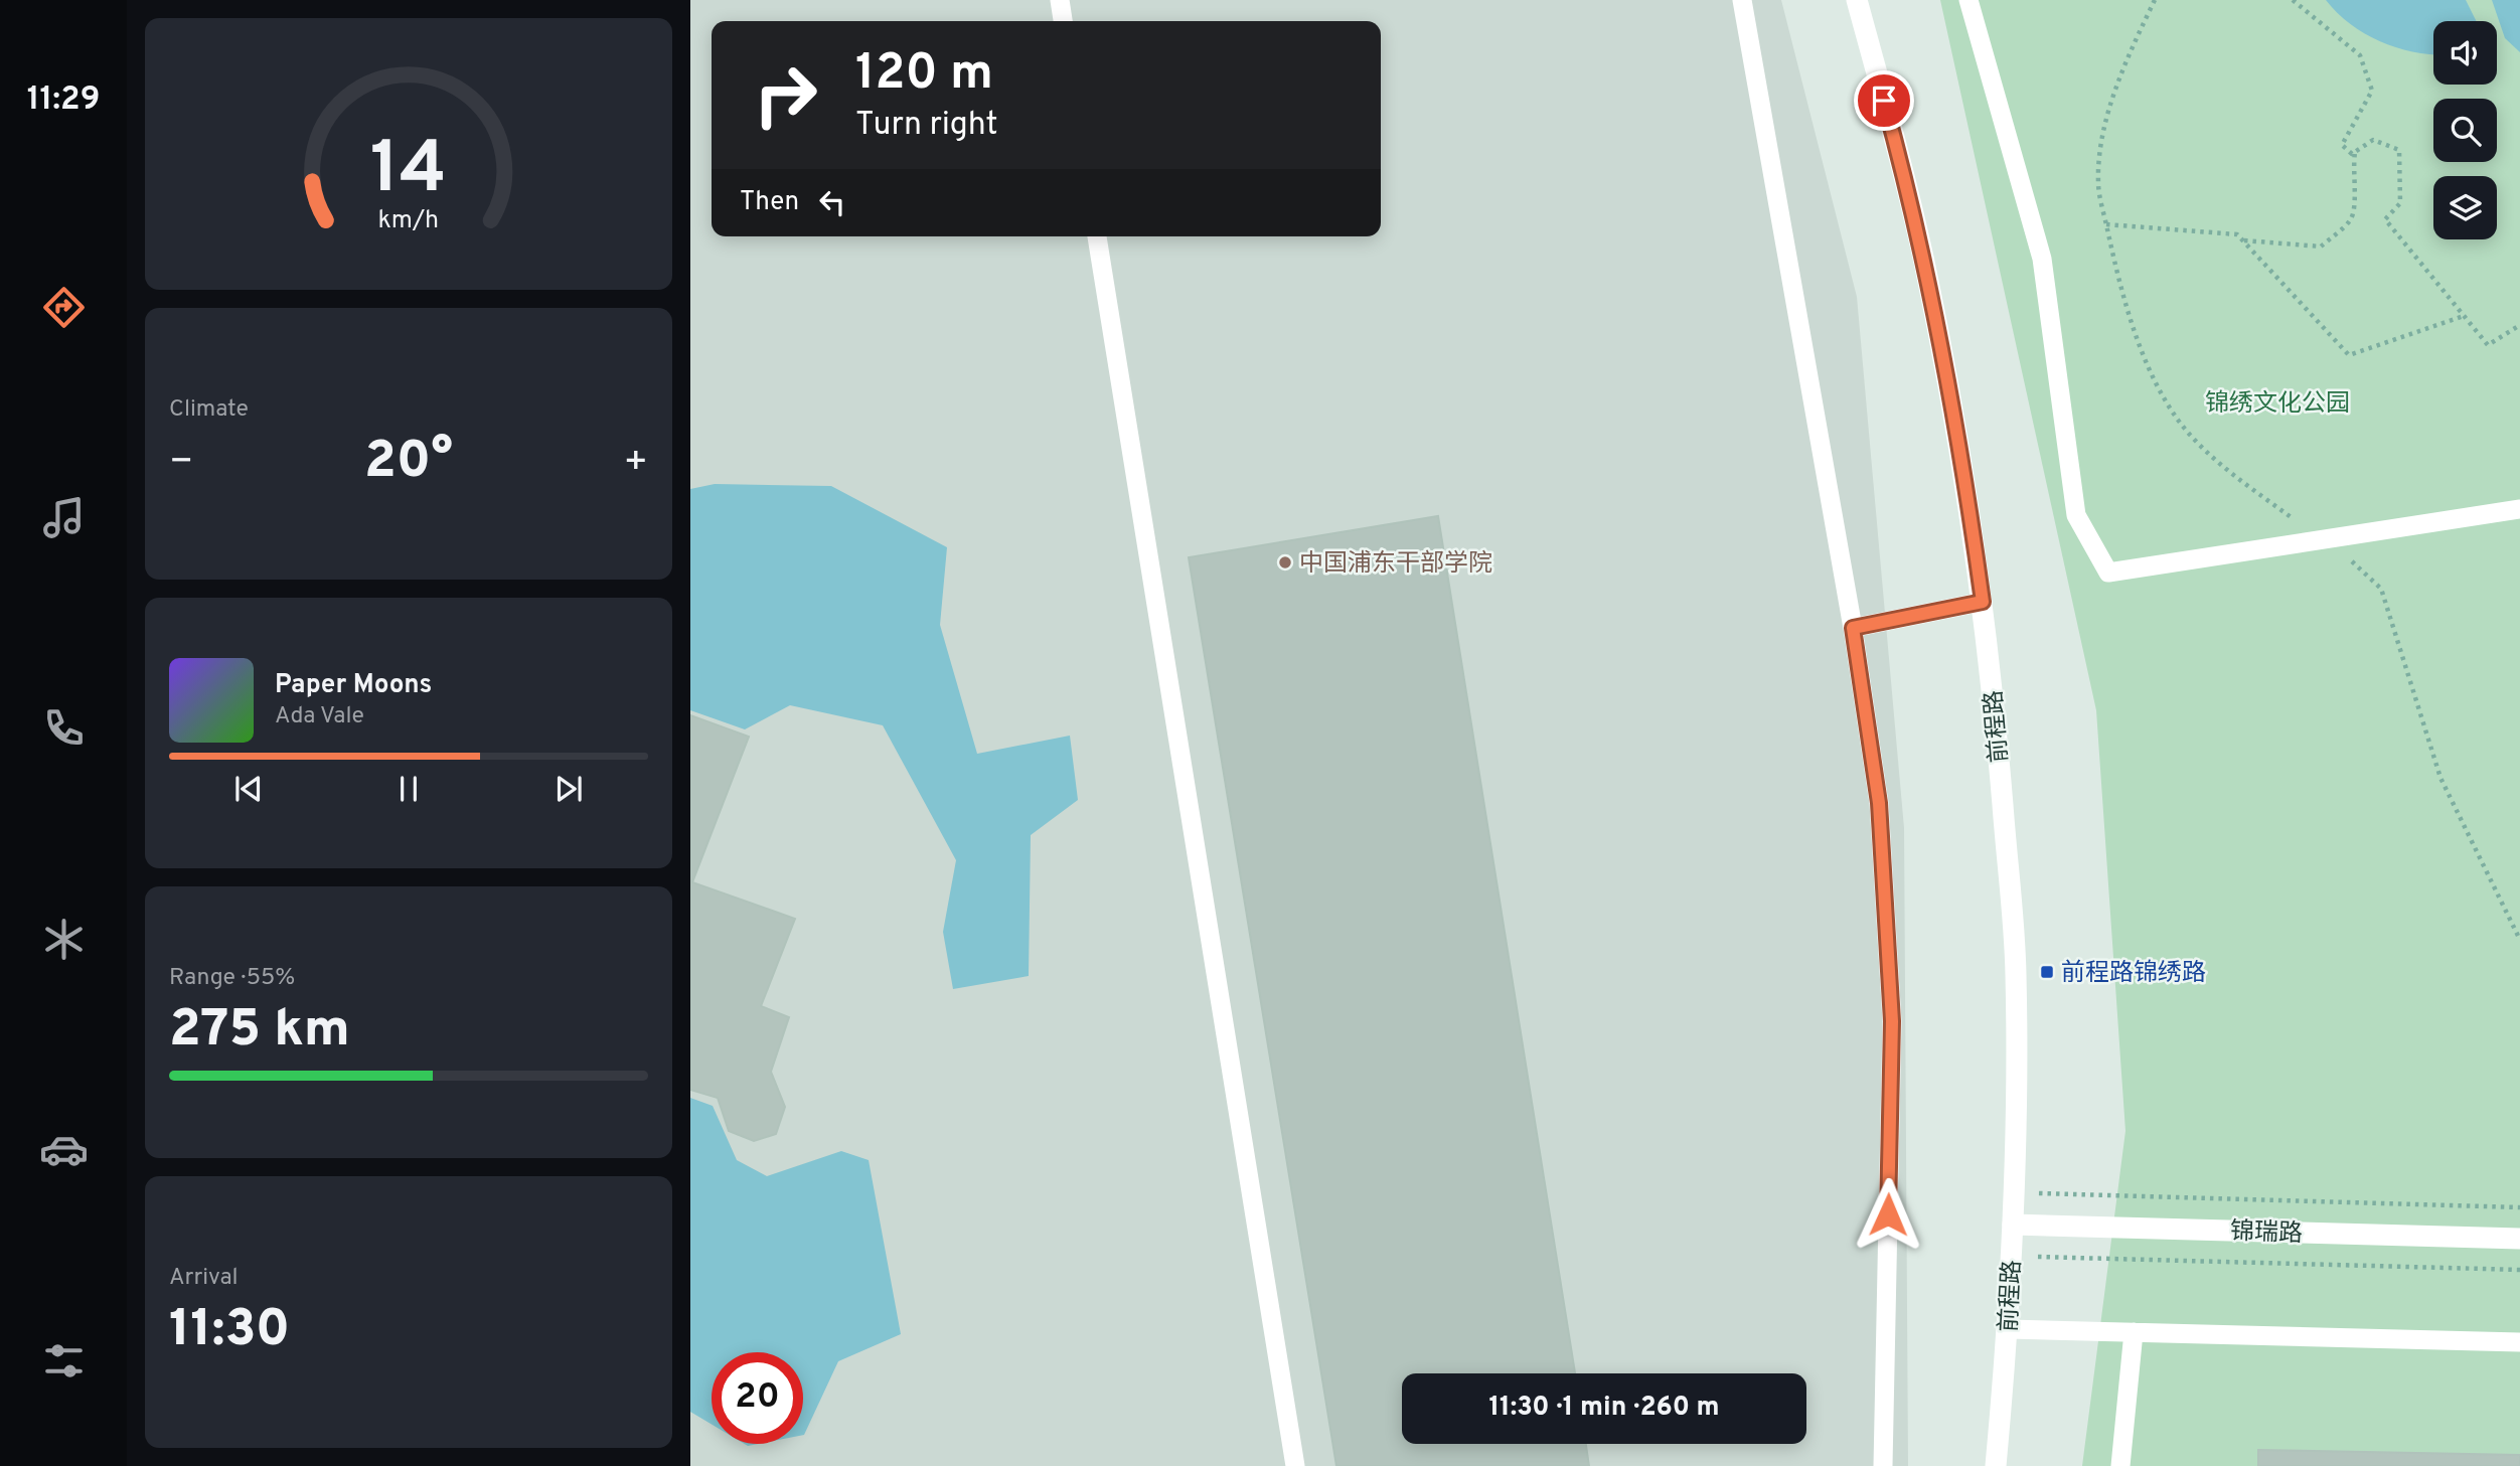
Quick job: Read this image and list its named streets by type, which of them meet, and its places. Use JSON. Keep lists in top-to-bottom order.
{
  "streets": {
    "street": ["前程路", "锦瑞路"]
  },
  "crossings": [
    ["前程路", "锦瑞路"]
  ],
  "parks": ["锦绣文化公园"],
  "places": {
    "other": ["中国浦东干部学院"],
    "transit": ["前程路锦绣路"]
  },
  "page": {
    "tabs": "11:29",
    "turn": ["120 m", "Turn right"],
    "then": "Then",
    "tile": [
      "Climate",
      ["Range · 55%", "275 km"],
      ["Arrival", "11:30"]
    ],
    "heat": ["−", "20°", "+"],
    "song": ["Paper Moons", "Ada Vale"],
    "limit": "20",
    "trip": "11:30 · 1 min · 260 m",
    "gauge": ["14", "km/h"]
  }
}
